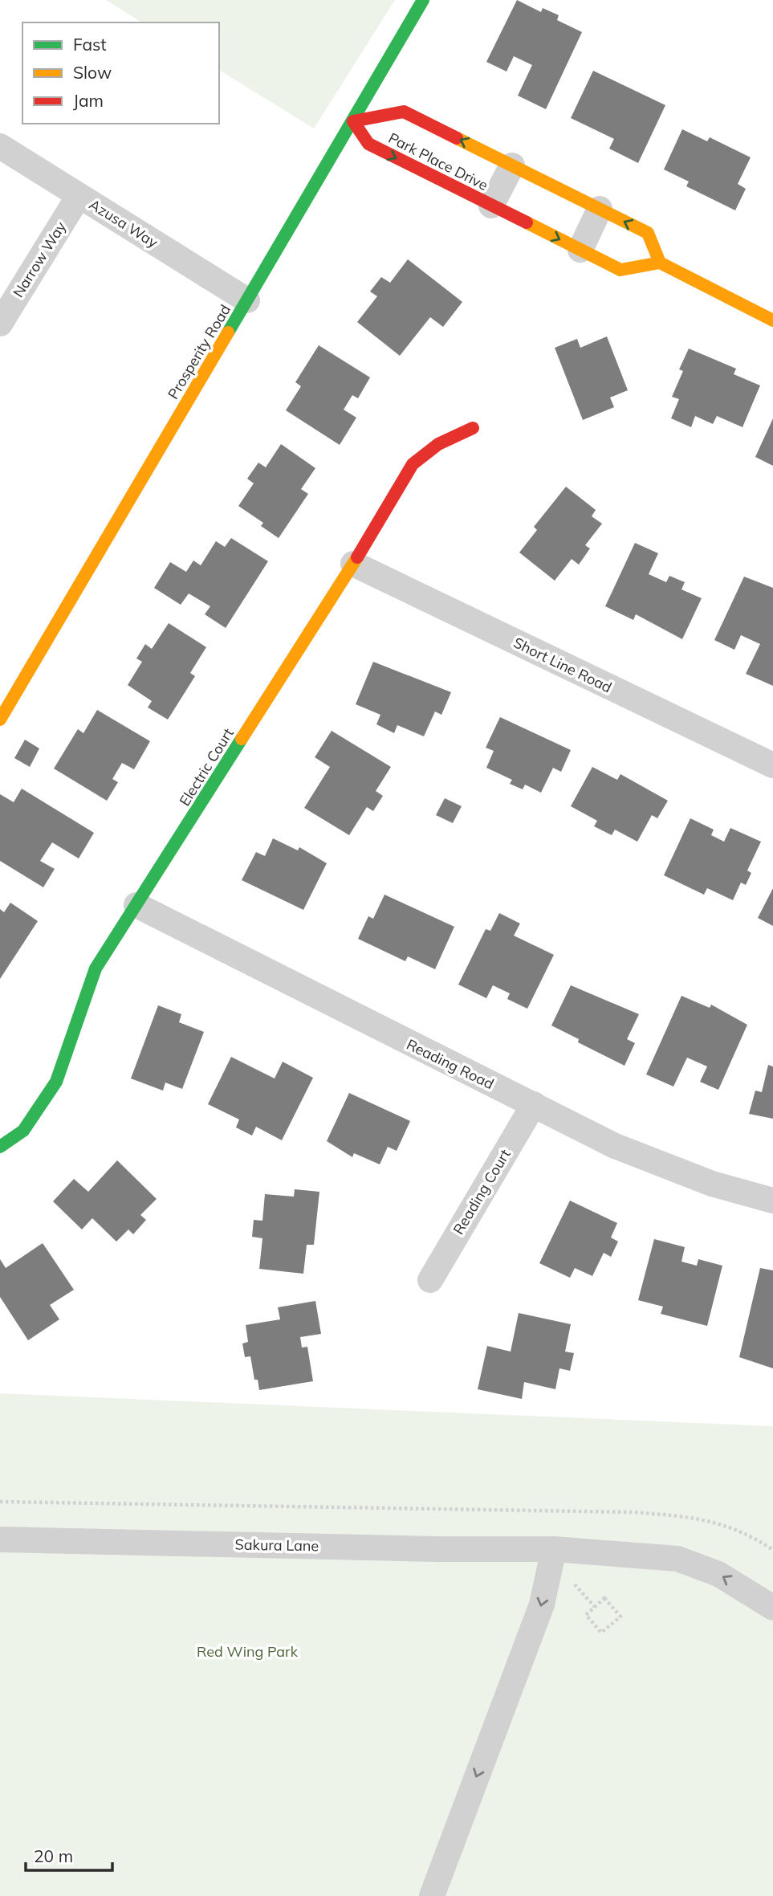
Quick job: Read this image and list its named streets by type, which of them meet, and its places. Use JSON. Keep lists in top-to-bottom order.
{
  "streets": {
    "street": [
      "Park Place Drive",
      "Azusa Way",
      "Narrow Way",
      "Prosperity Road",
      "Short Line Road",
      "Electric Court",
      "Reading Road",
      "Reading Court",
      "Sakura Lane"
    ]
  },
  "crossings": [
    ["Park Place Drive", "Prosperity Road"],
    ["Azusa Way", "Narrow Way"],
    ["Azusa Way", "Prosperity Road"],
    ["Short Line Road", "Electric Court"],
    ["Electric Court", "Reading Road"],
    ["Reading Road", "Reading Court"]
  ],
  "parks": ["Red Wing Park"],
  "legend": ["Fast", "Slow", "Jam"],
  "scale_bar": "20 m"
}
